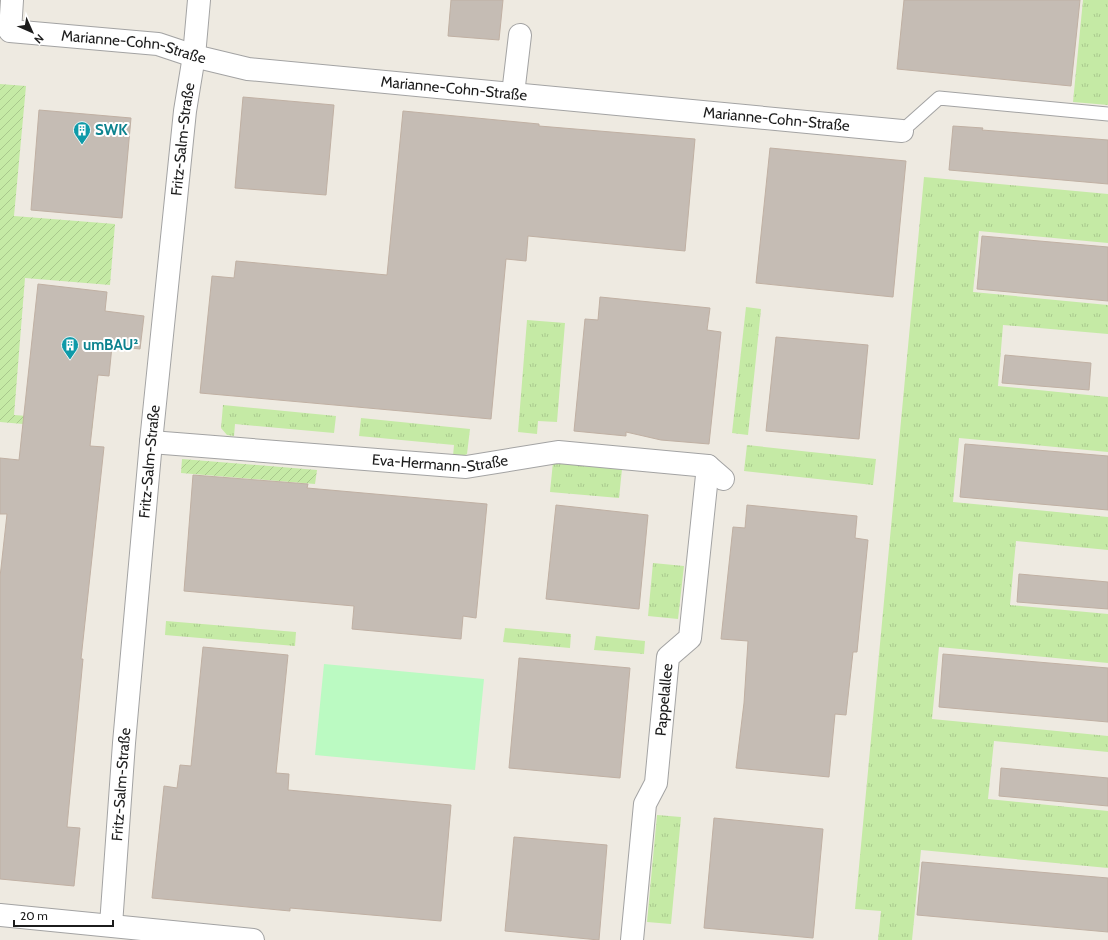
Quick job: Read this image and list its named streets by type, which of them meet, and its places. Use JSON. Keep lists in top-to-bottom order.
{
  "streets": {
    "street": [
      "Marianne-Cohn-Straße",
      "Fritz-Salm-Straße",
      "Eva-Hermann-Straße",
      "Pappelallee"
    ]
  },
  "crossings": [
    ["Marianne-Cohn-Straße", "Fritz-Salm-Straße"],
    ["Fritz-Salm-Straße", "Eva-Hermann-Straße"],
    ["Eva-Hermann-Straße", "Pappelallee"]
  ],
  "places": {
    "building": ["SWK", "umBAU²"]
  },
  "scale_bar": "20 m",
  "north": "bottom right"
}
